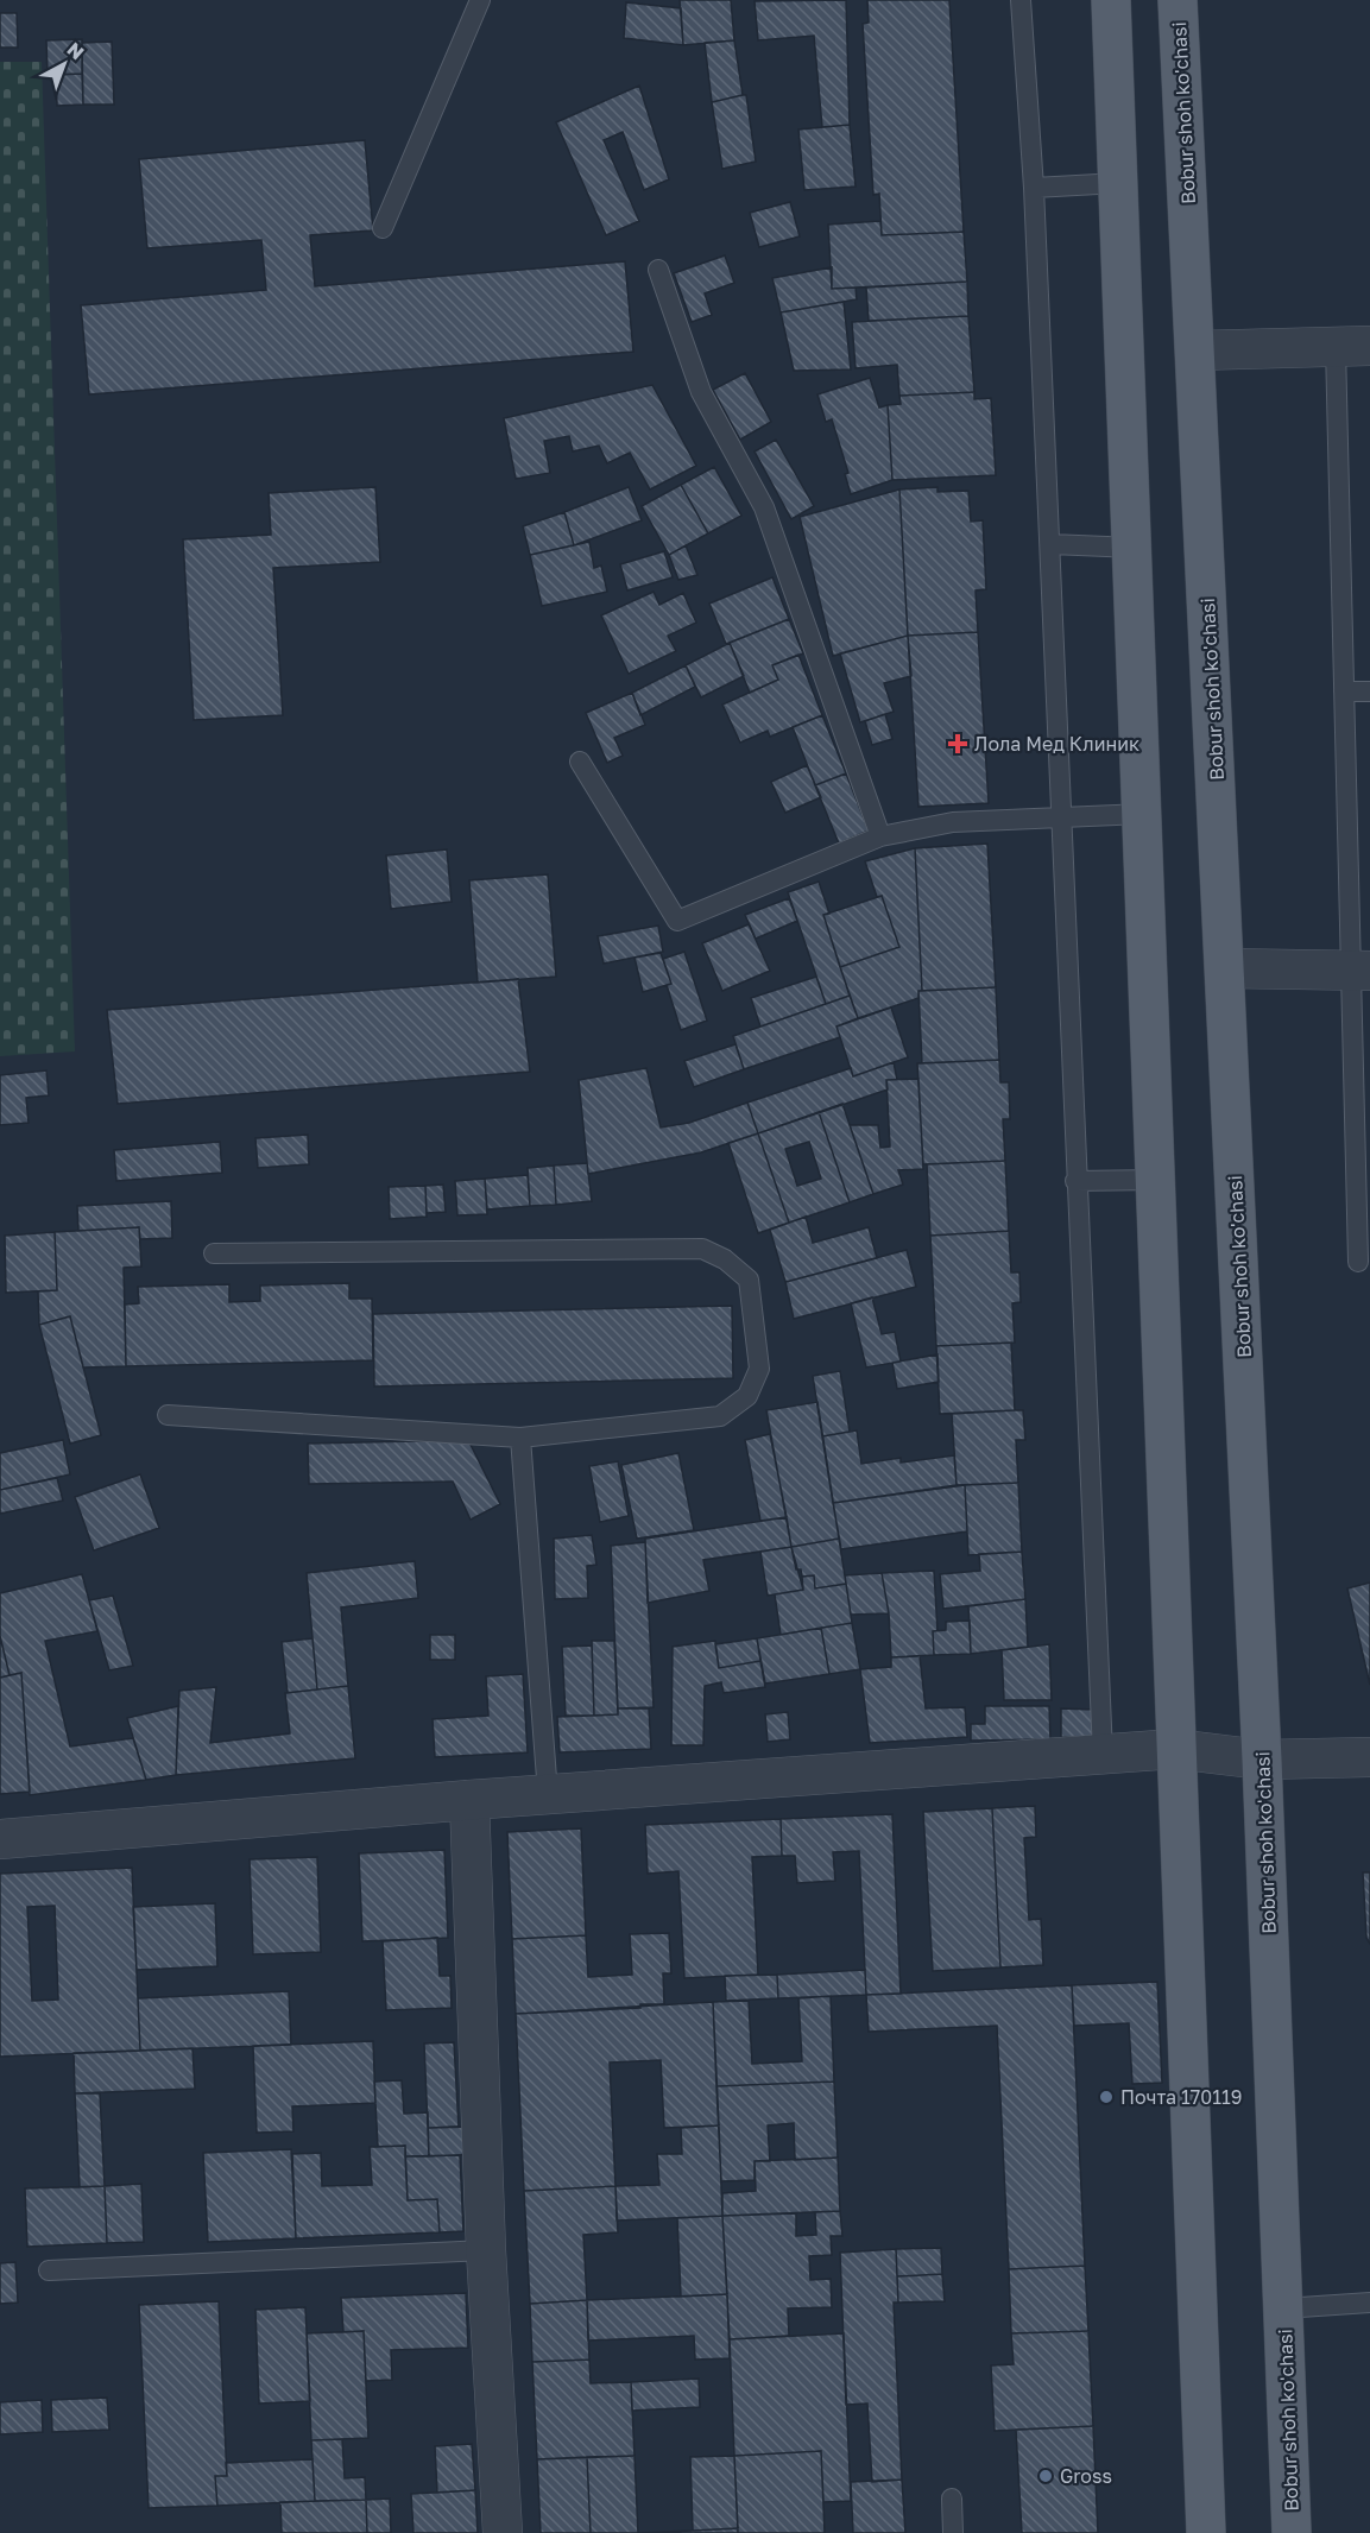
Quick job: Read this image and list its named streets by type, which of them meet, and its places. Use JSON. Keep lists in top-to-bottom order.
{
  "streets": {
    "main road": ["Bobur shoh ko'chasi"]
  },
  "places": {
    "health": ["Лола Мед Клиник"],
    "other": ["Почта 170119", "Gross"]
  },
  "north": "top right"
}
